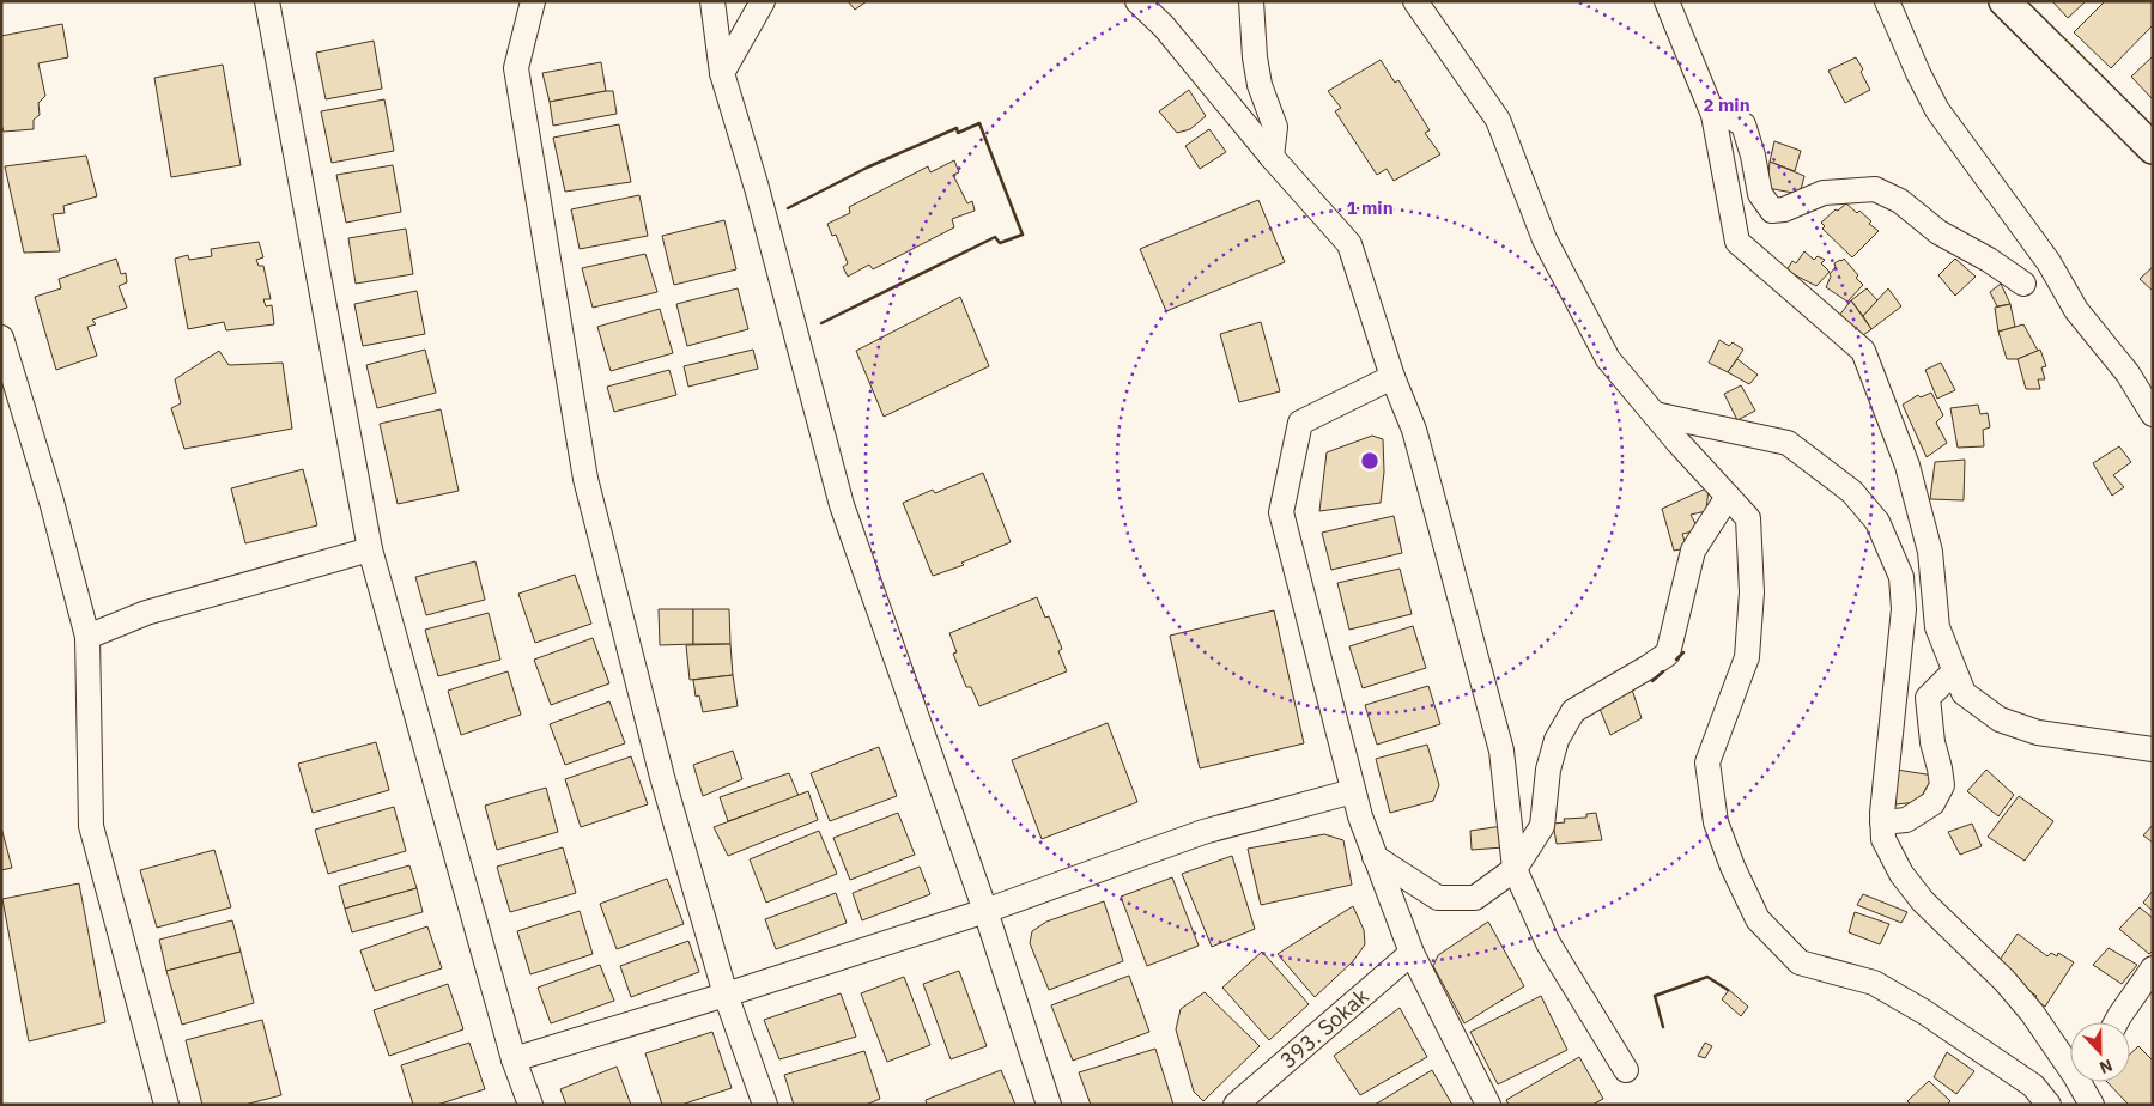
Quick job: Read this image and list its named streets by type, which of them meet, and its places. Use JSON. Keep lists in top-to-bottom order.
{
  "streets": {
    "street": ["393. Sokak"]
  },
  "north": "bottom",
  "rings": ["2 min", "1 min"]
}
